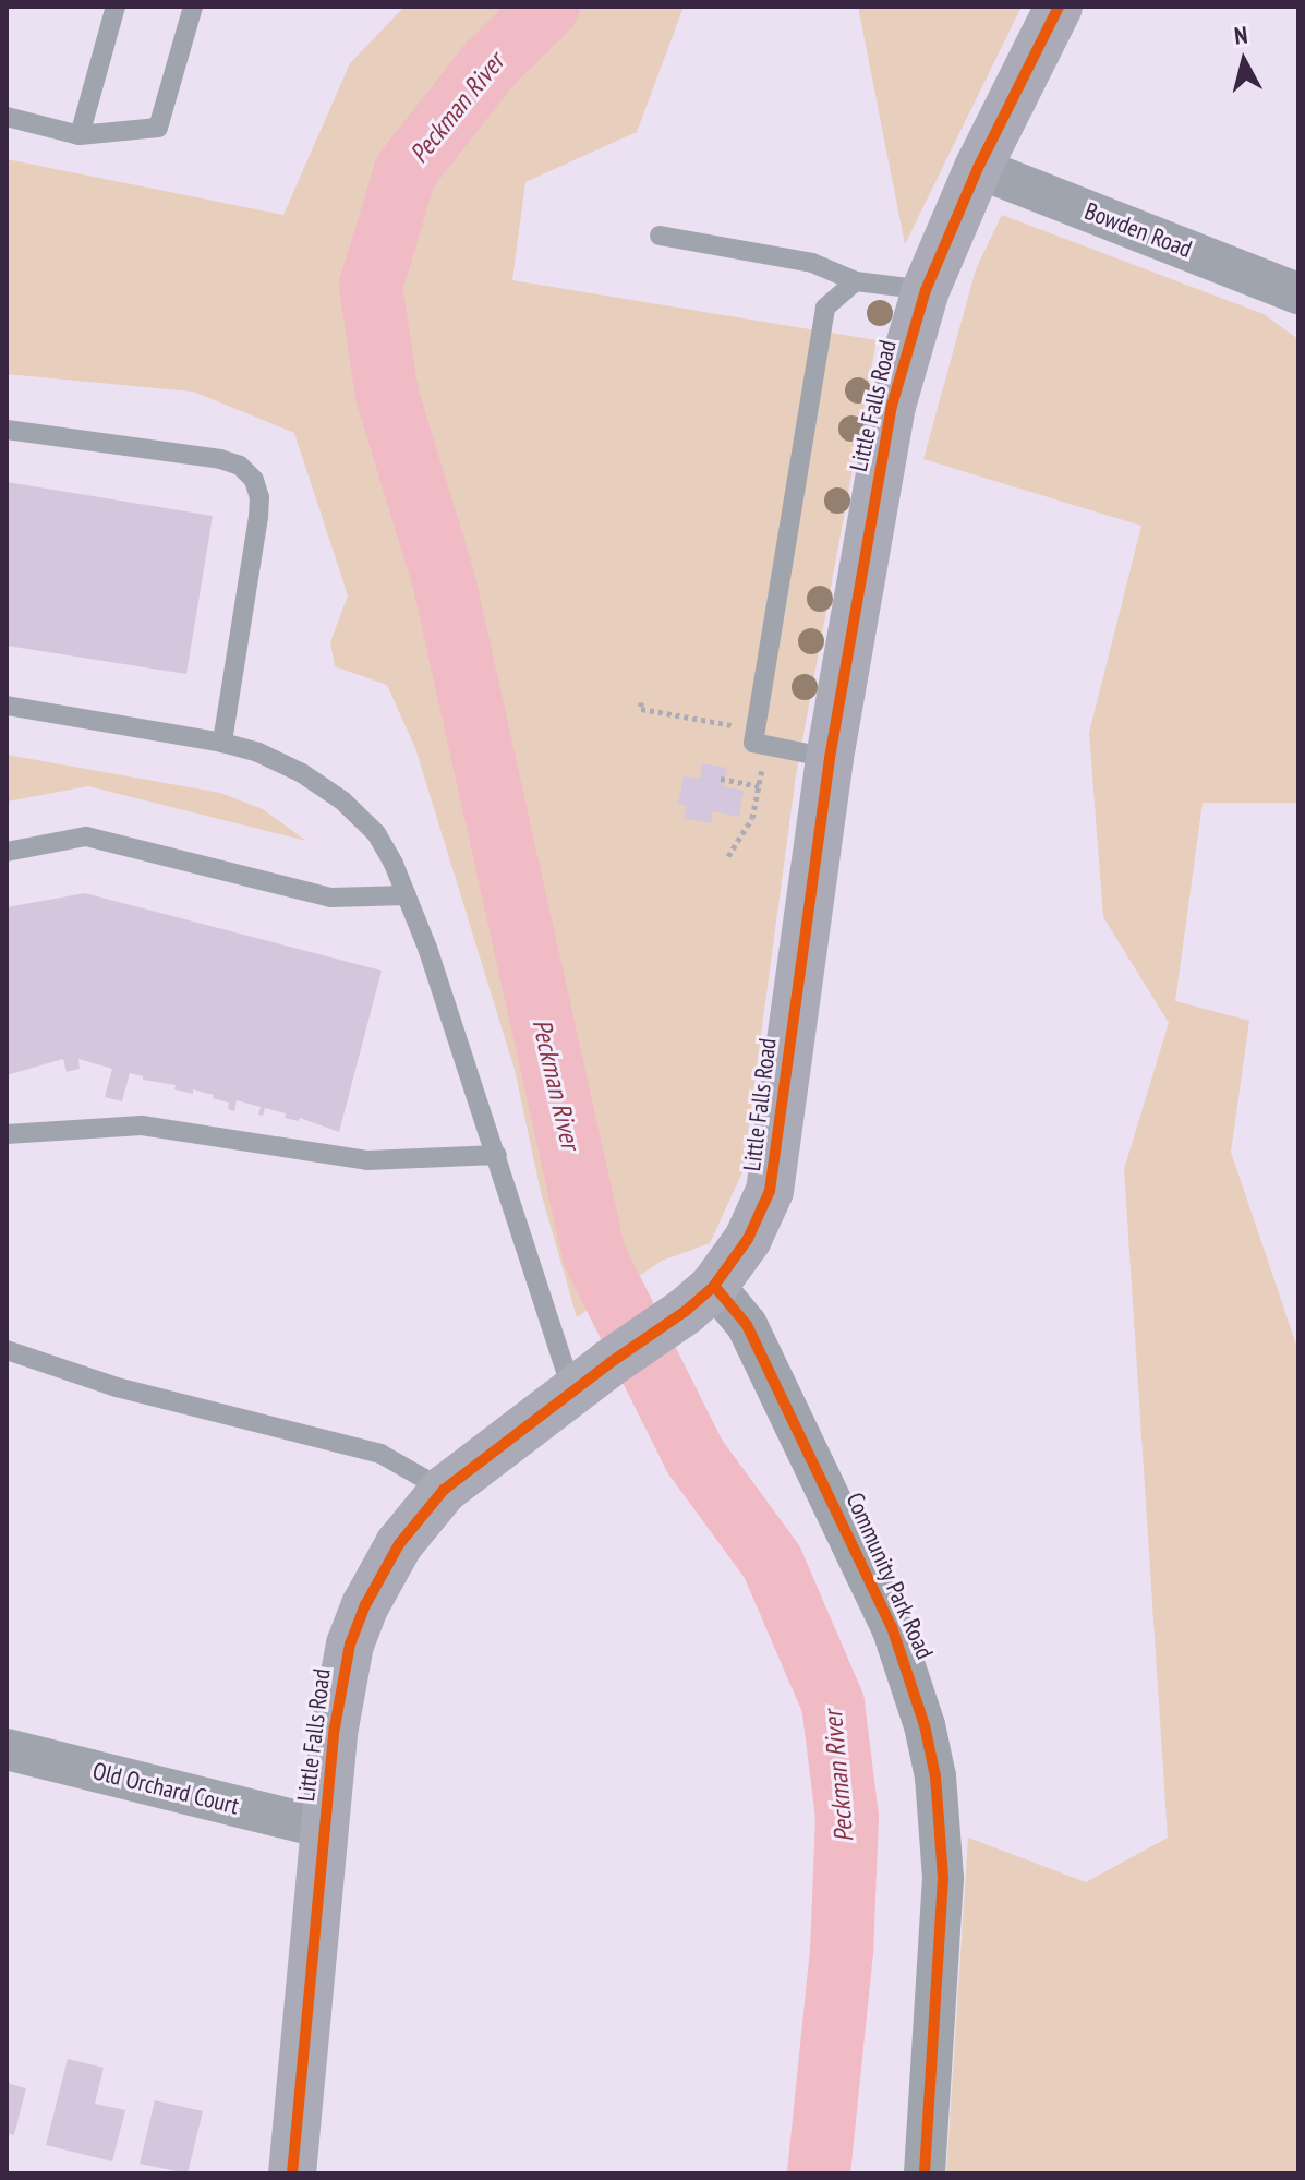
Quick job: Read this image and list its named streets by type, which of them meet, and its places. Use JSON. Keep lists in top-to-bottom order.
{
  "streets": {
    "street": [
      "Bowden Road",
      "Little Falls Road",
      "Community Park Road",
      "Old Orchard Court"
    ]
  },
  "crossings": [
    ["Bowden Road", "Little Falls Road"],
    ["Little Falls Road", "Community Park Road"],
    ["Little Falls Road", "Old Orchard Court"]
  ],
  "water": ["Peckman River"],
  "north": "top"
}
